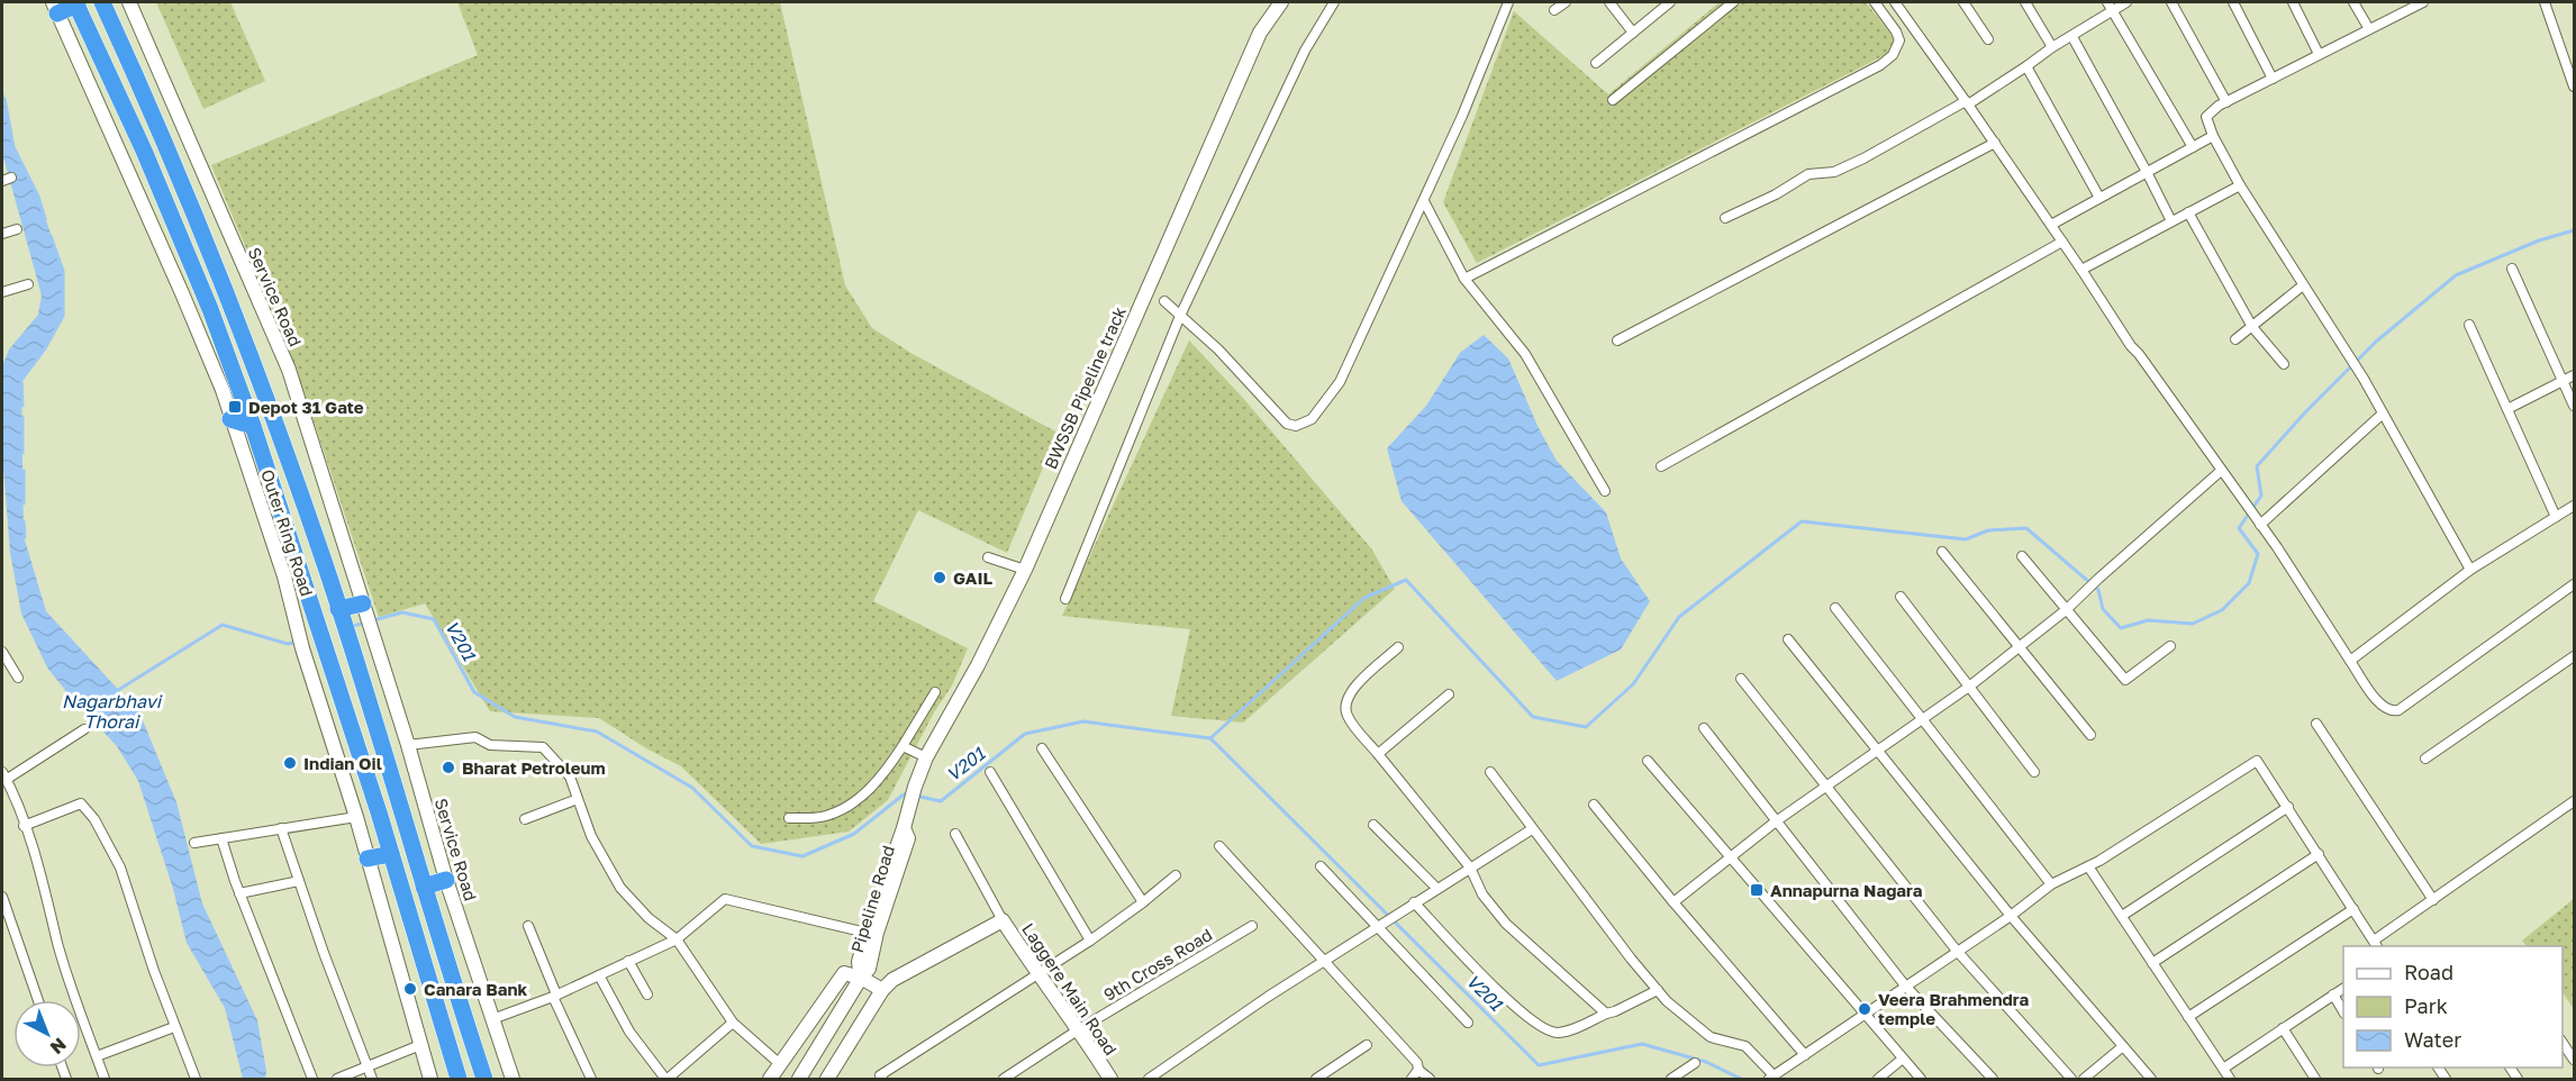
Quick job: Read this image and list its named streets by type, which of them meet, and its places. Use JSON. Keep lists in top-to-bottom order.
{
  "streets": {
    "highway": ["Outer Ring Road"],
    "street": [
      "Service Road",
      "BWSSB Pipeline track",
      "Pipeline Road",
      "9th Cross Road",
      "Laggere Main Road"
    ]
  },
  "crossings": [
    ["BWSSB Pipeline track", "Pipeline Road"],
    ["9th Cross Road", "Laggere Main Road"]
  ],
  "water": ["V201", "Nagarbhavi Thorai"],
  "places": {
    "transit": ["Depot 31 Gate", "Annapurna Nagara"],
    "other": [
      "GAIL",
      "Indian Oil",
      "Bharat Petroleum",
      "Canara Bank",
      "Veera Brahmendra temple"
    ]
  },
  "legend": ["Road", "Park", "Water"],
  "north": "bottom right"
}
